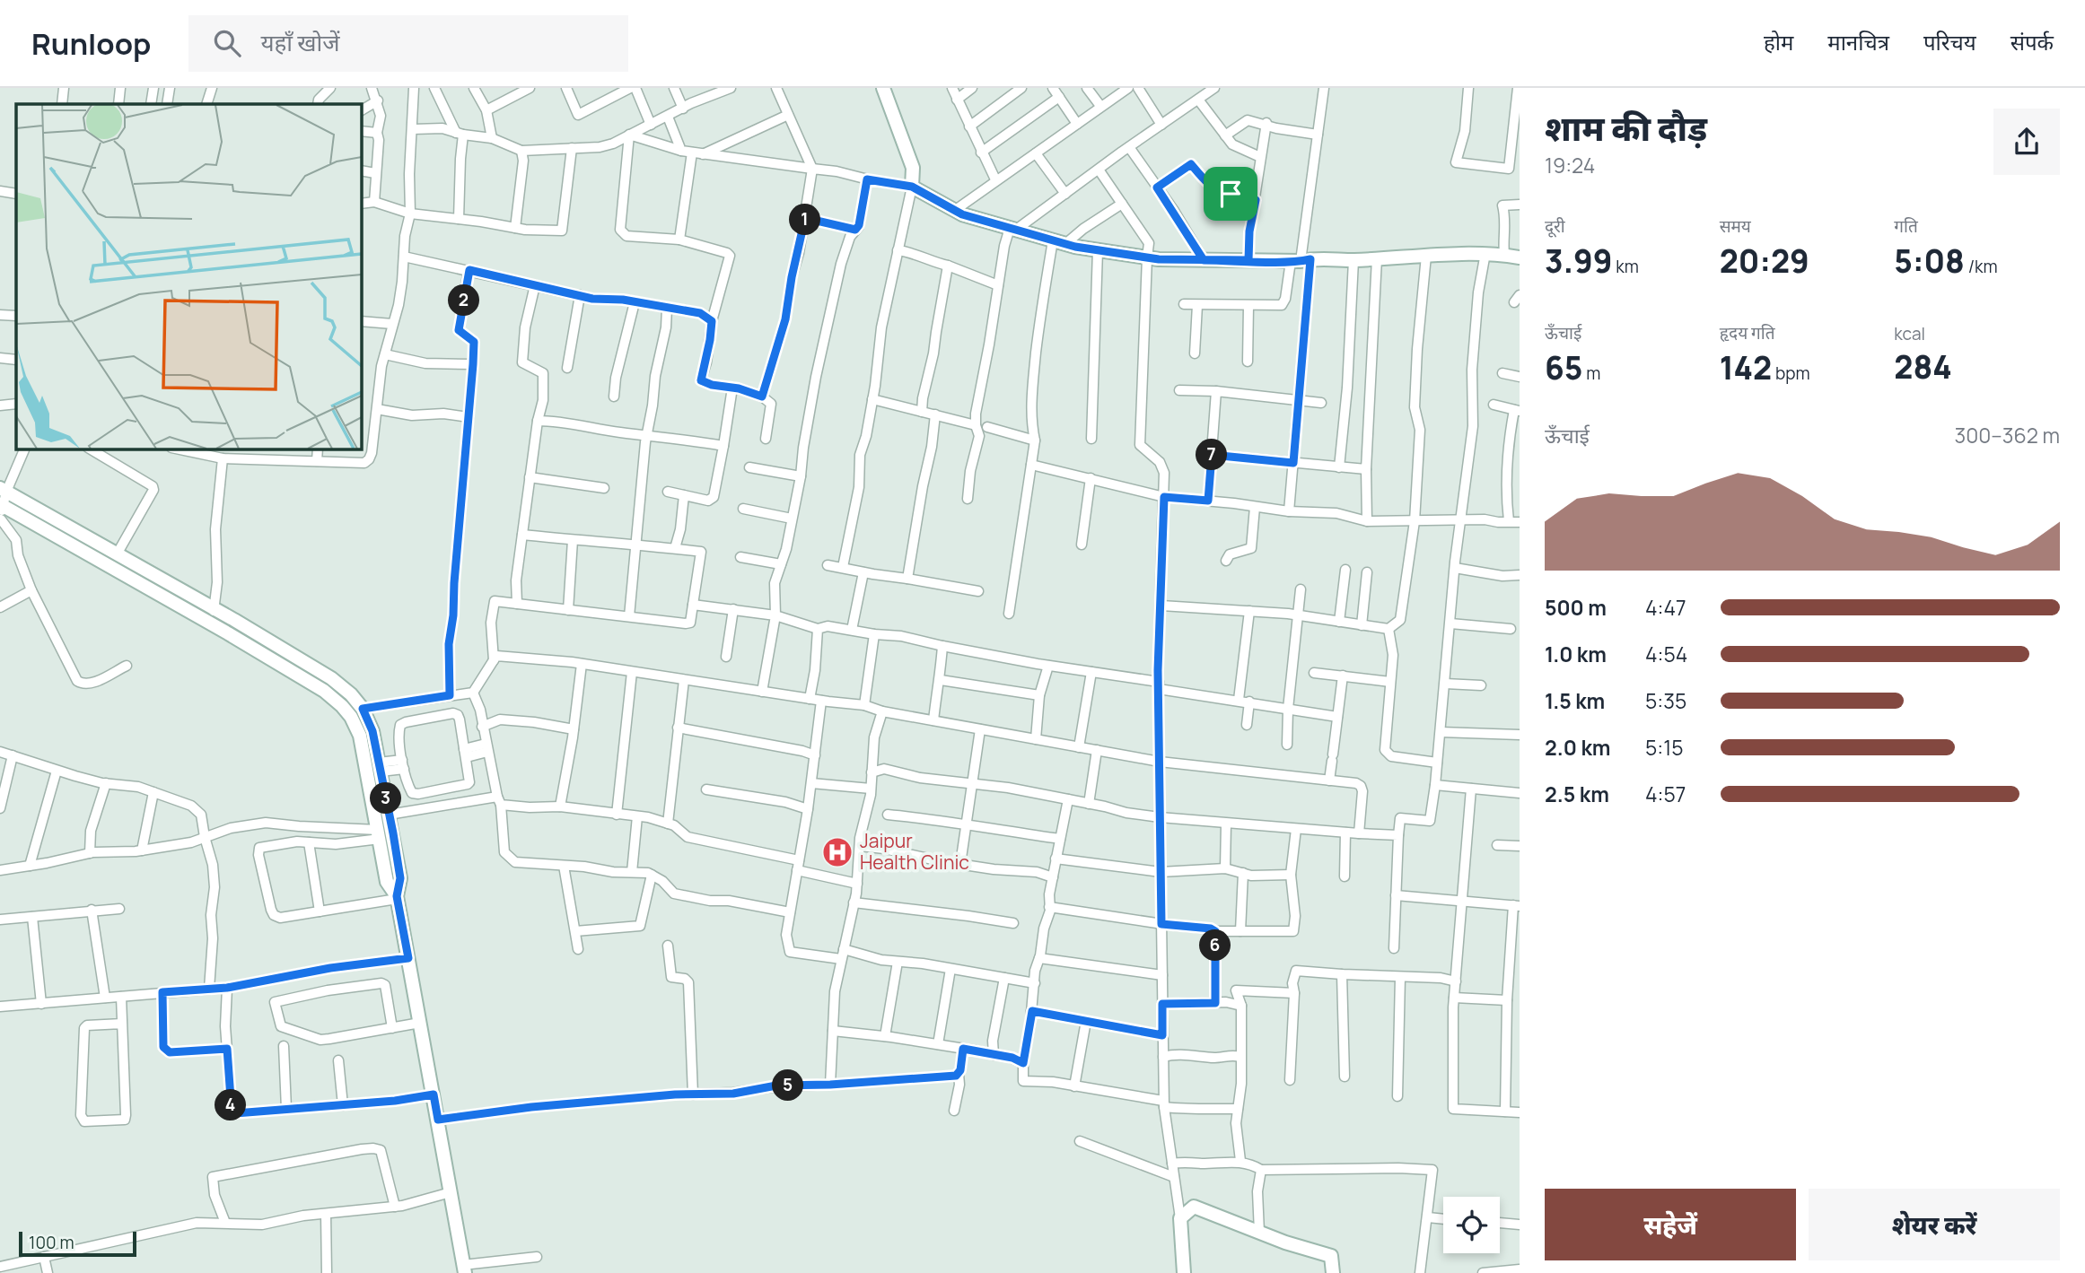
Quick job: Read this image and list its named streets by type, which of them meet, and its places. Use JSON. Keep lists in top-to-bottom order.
{
  "places": {
    "hospital": ["Jaipur Health Clinic"]
  },
  "scale_bar": "100 m",
  "page": {
    "header": "Runloop",
    "search": "यहाँ खोजें",
    "nav": [
      "होम",
      "मानचित्र",
      "परिचय",
      "संपर्क"
    ],
    "heading": ["शाम की दौड़", "19:24"],
    "stats": [
      ["दूरी", "3.99 km"],
      ["समय", "20:29"],
      ["गति", "5:08 /km"],
      ["ऊँचाई", "65 m"],
      ["हृदय गति", "142 bpm"],
      ["kcal", "284"]
    ],
    "pins": [
      "1",
      "2",
      "7",
      "3",
      "6",
      "5",
      "4"
    ],
    "chart": ["ऊँचाई", "300–362 m"],
    "list": [
      {
        "name": "500 m",
        "note": "4:47"
      },
      {
        "name": "1.0 km",
        "note": "4:54"
      },
      {
        "name": "1.5 km",
        "note": "5:35"
      },
      {
        "name": "2.0 km",
        "note": "5:15"
      },
      {
        "name": "2.5 km",
        "note": "4:57"
      }
    ],
    "buttons": ["सहेजें", "शेयर करें"],
    "scale": "100 m"
  }
}
